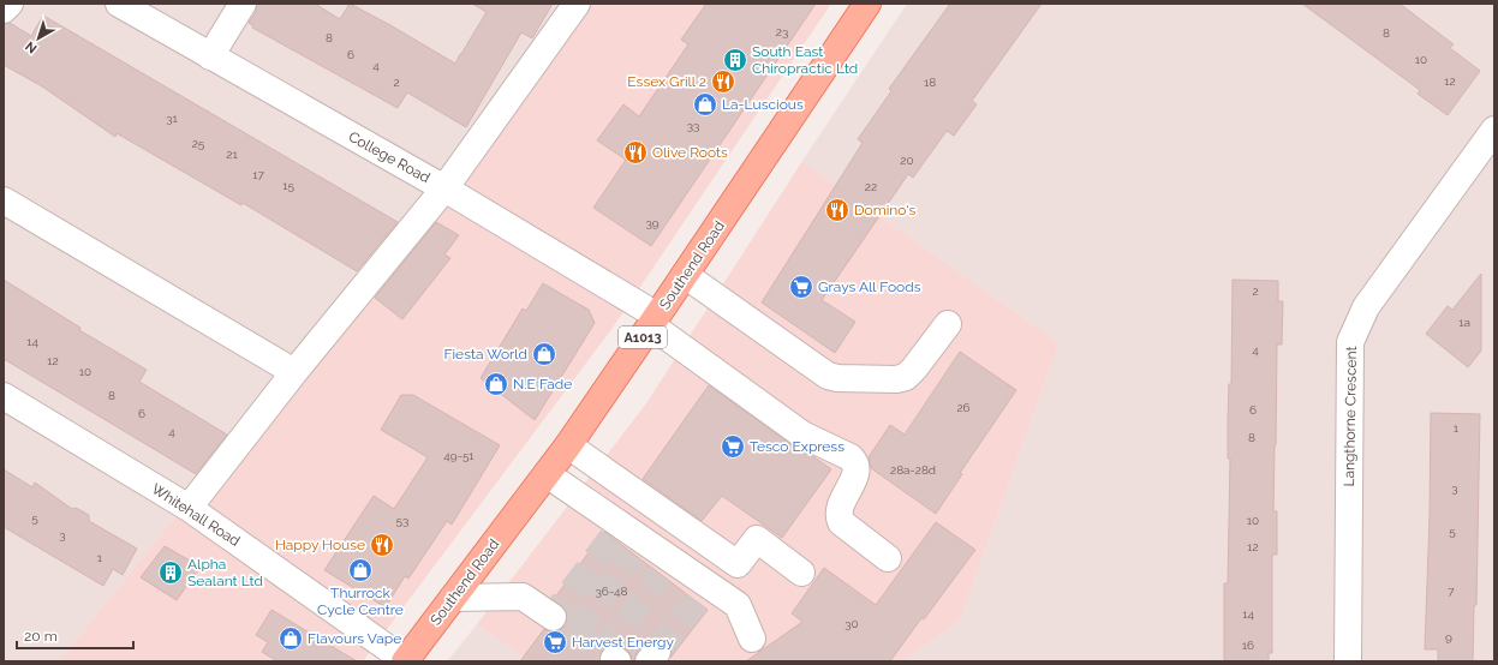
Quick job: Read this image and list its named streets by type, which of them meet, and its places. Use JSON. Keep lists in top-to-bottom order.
{
  "streets": {
    "main road": ["Southend Road", "A1013"],
    "street": ["College Road", "Langthorne Crescent", "Whitehall Road"]
  },
  "crossings": [
    ["College Road", "Southend Road"],
    ["Southend Road", "Whitehall Road"]
  ],
  "places": {
    "building": ["South East Chiropractic Ltd", "Alpha Sealant Ltd"],
    "restaurant": [
      "Essex Grill 2",
      "Olive Roots",
      "Domino's",
      "Happy House"
    ],
    "shop": [
      "La-Luscious",
      "Fiesta World",
      "N.E Fade",
      "Thurrock Cycle Centre",
      "Flavours Vape"
    ],
    "supermarket": ["Grays All Foods", "Tesco Express", "Harvest Energy"]
  },
  "house_numbers": [
    "23",
    "8",
    "8",
    "6",
    "10",
    "4",
    "12",
    "2",
    "18",
    "31",
    "33",
    "25",
    "21",
    "20",
    "17",
    "15",
    "22",
    "39",
    "2",
    "1a",
    "14",
    "4",
    "12",
    "10",
    "8",
    "26",
    "6",
    "6",
    "1",
    "4",
    "8",
    "49-51",
    "28a-28d",
    "3",
    "5",
    "53",
    "10",
    "5",
    "3",
    "12",
    "1",
    "36-48",
    "7",
    "14",
    "30",
    "9",
    "16"
  ],
  "scale_bar": "20 m",
  "north": "bottom left"
}
